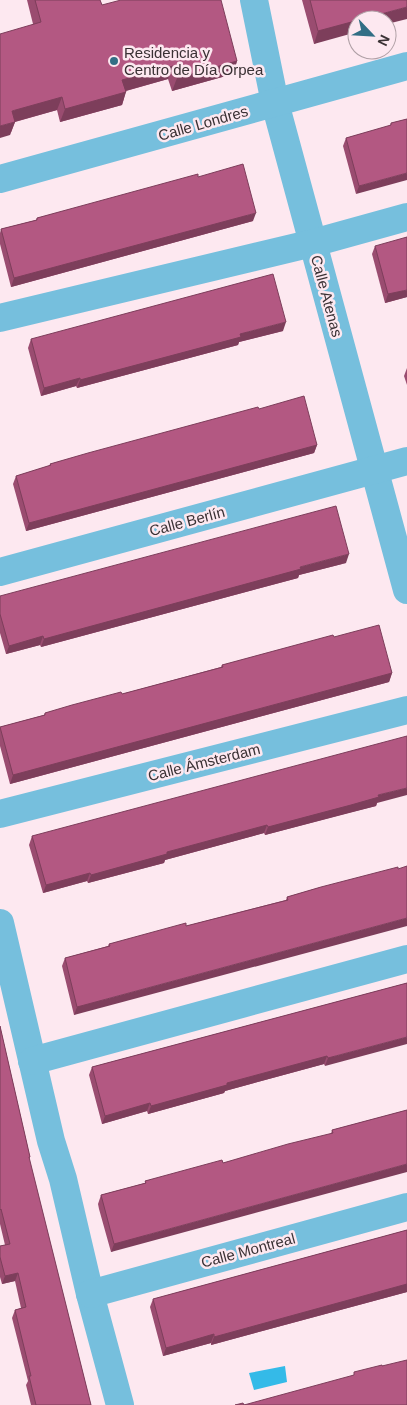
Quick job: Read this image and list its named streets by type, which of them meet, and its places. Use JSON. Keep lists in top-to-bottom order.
{
  "streets": {
    "street": [
      "Calle Londres",
      "Calle Atenas",
      "Calle Berlín",
      "Calle Ámsterdam",
      "Calle Montreal"
    ]
  },
  "crossings": [
    ["Calle Londres", "Calle Atenas"],
    ["Calle Atenas", "Calle Berlín"]
  ],
  "places": ["Residencia y Centro de Día Orpea"],
  "north": "bottom right"
}
